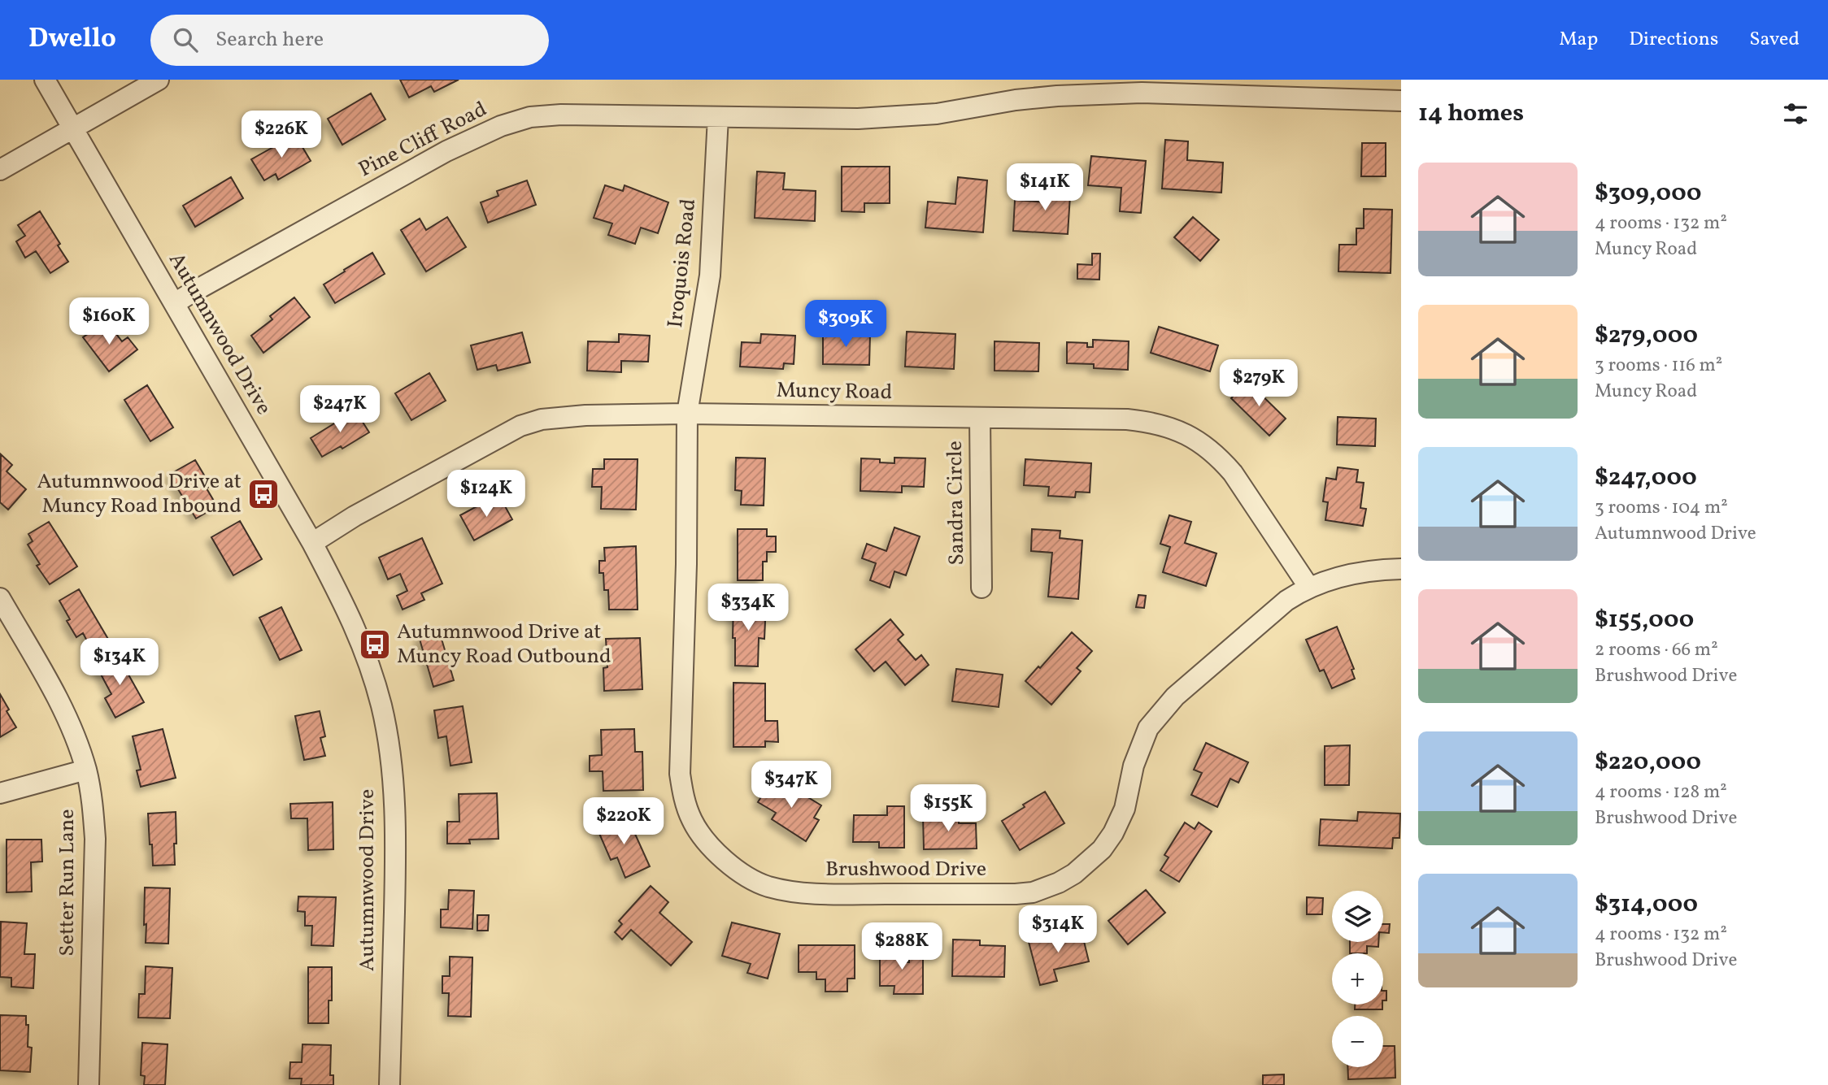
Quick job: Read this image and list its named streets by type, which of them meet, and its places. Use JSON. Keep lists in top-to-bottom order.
{
  "streets": {
    "street": [
      "Pine Cliff Road",
      "Iroquois Road",
      "Autumnwood Drive",
      "Muncy Road",
      "Sandra Circle",
      "Brushwood Drive",
      "Setter Run Lane"
    ]
  },
  "crossings": [
    ["Pine Cliff Road", "Iroquois Road"],
    ["Pine Cliff Road", "Autumnwood Drive"],
    ["Iroquois Road", "Muncy Road"],
    ["Iroquois Road", "Brushwood Drive"],
    ["Autumnwood Drive", "Muncy Road"],
    ["Muncy Road", "Sandra Circle"],
    ["Muncy Road", "Brushwood Drive"]
  ],
  "places": {
    "bus stop": ["Autumnwood Drive at Muncy Road Inbound", "Autumnwood Drive at Muncy Road Outbound"]
  },
  "page": {
    "header": "Dwello",
    "search": "Search here",
    "nav": ["Map", "Directions", "Saved"],
    "heading": "14 homes",
    "price": [
      "$226K",
      "$141K",
      "$160K",
      "$309K",
      "$279K",
      "$247K",
      "$124K",
      "$334K",
      "$134K",
      "$347K",
      "$155K",
      "$220K",
      "$314K",
      "$288K"
    ],
    "list": [
      {
        "name": "$309,000",
        "note": "4 rooms · 132 m² · Muncy Road"
      },
      {
        "name": "$279,000",
        "note": "3 rooms · 116 m² · Muncy Road"
      },
      {
        "name": "$247,000",
        "note": "3 rooms · 104 m² · Autumnwood Drive"
      },
      {
        "name": "$155,000",
        "note": "2 rooms · 66 m² · Brushwood Drive"
      },
      {
        "name": "$220,000",
        "note": "4 rooms · 128 m² · Brushwood Drive"
      },
      {
        "name": "$314,000",
        "note": "4 rooms · 132 m² · Brushwood Drive"
      }
    ],
    "map_buttons": ["+", "−"]
  }
}
